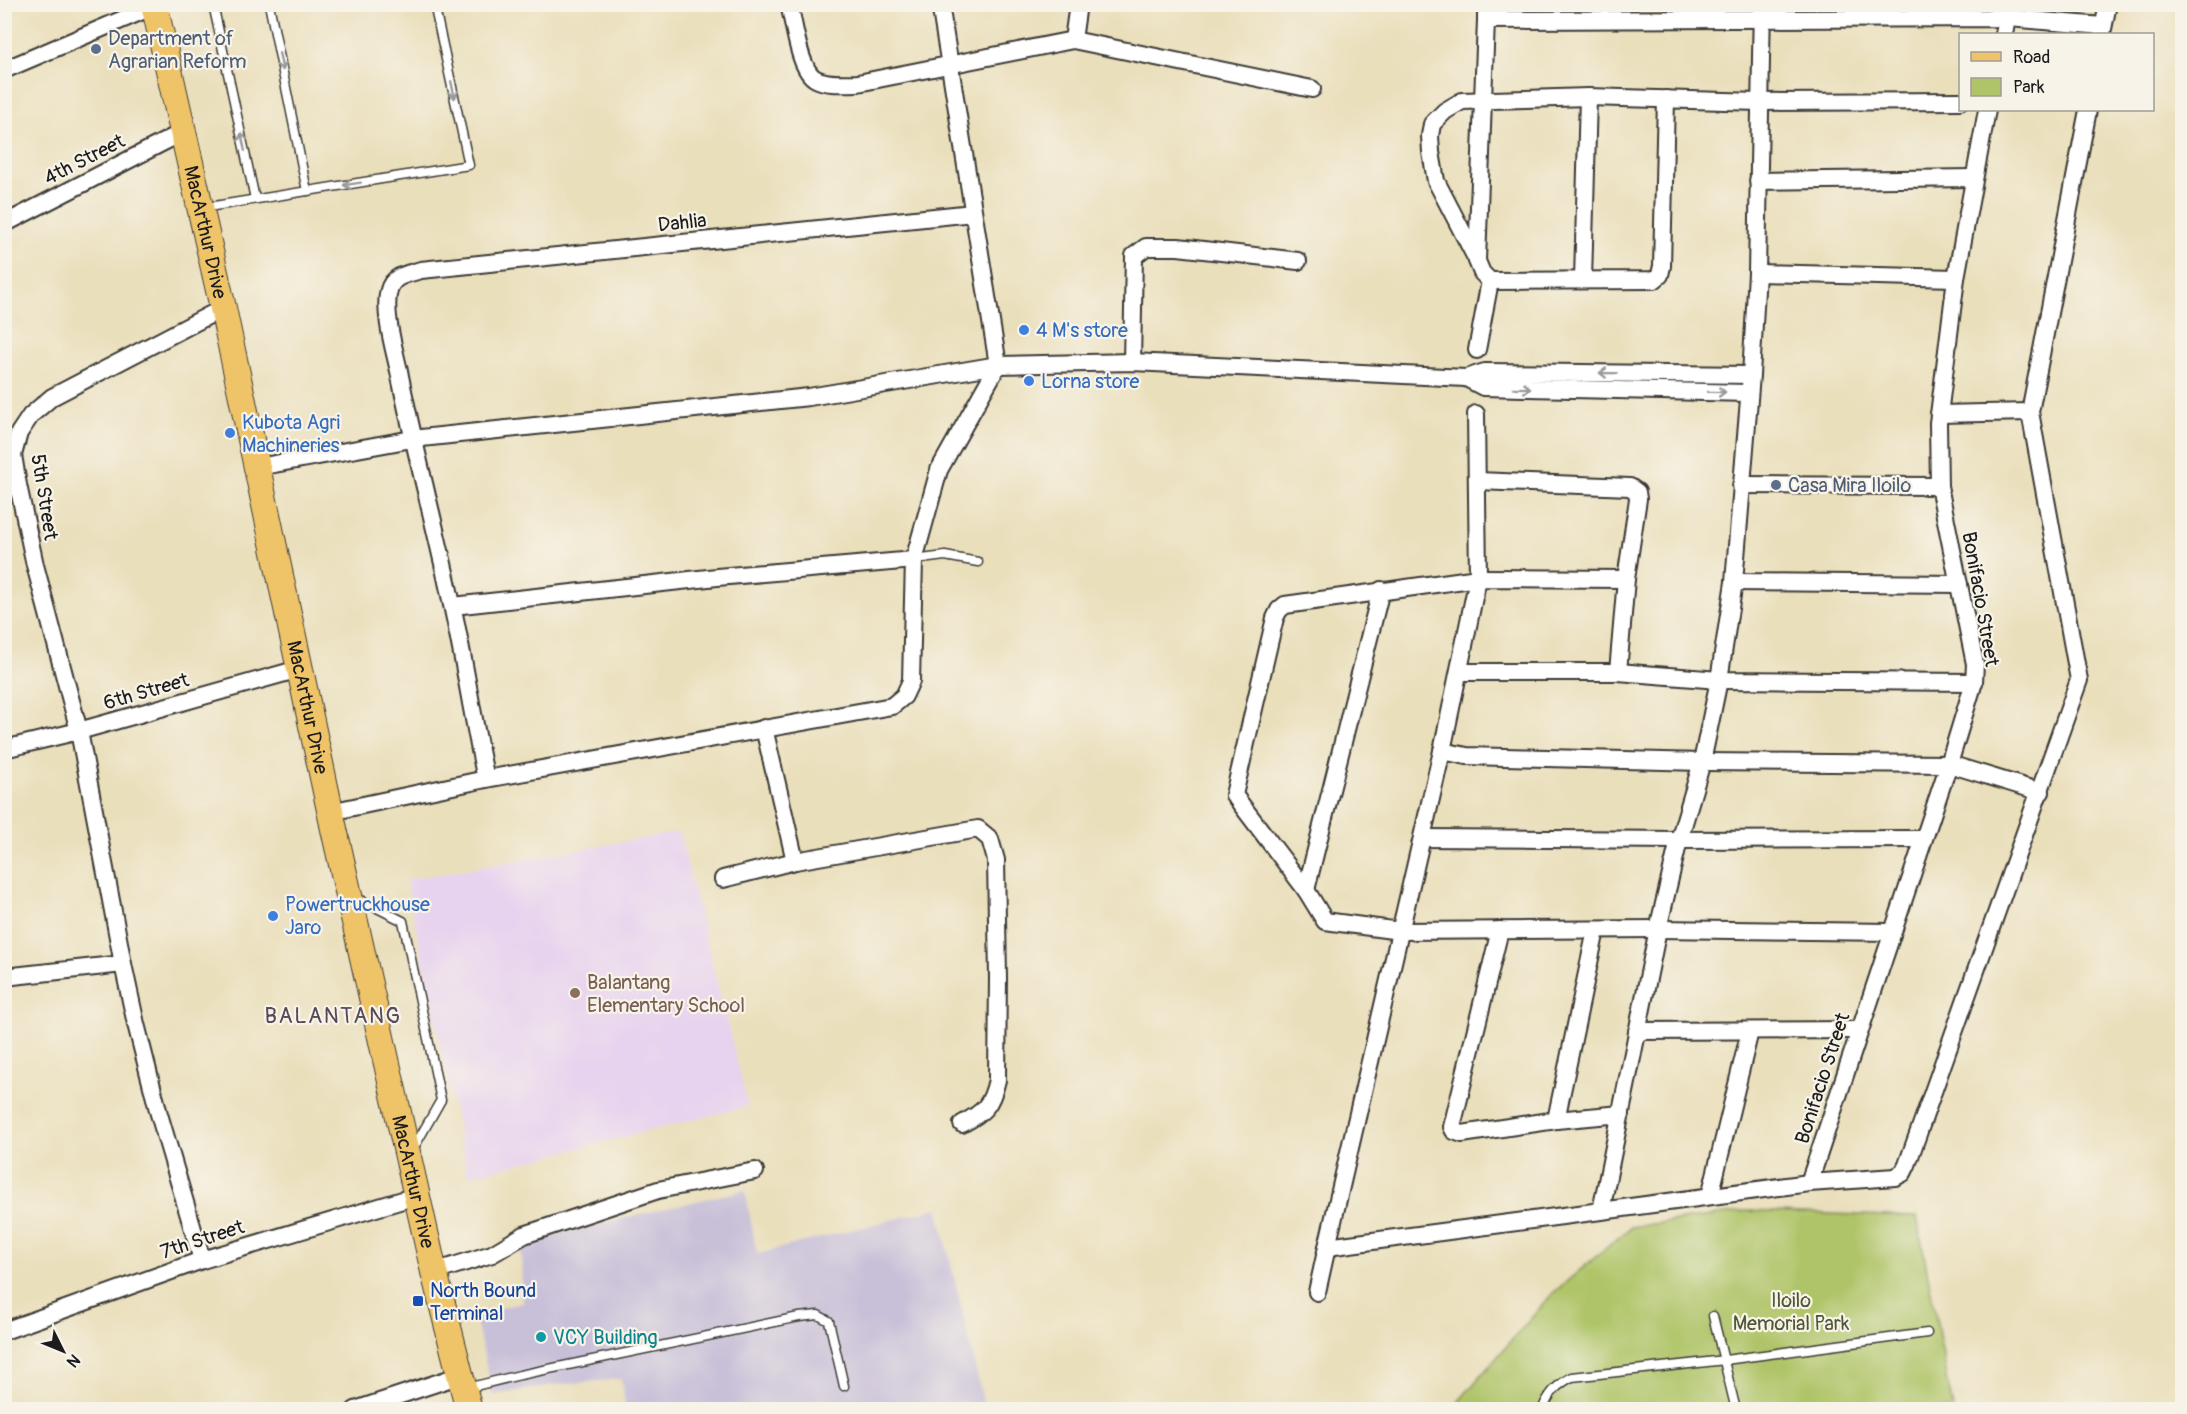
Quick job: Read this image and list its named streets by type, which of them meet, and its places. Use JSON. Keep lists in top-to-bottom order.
{
  "streets": {
    "main road": ["MacArthur Drive"],
    "street": [
      "4th Street",
      "Dahlia",
      "5th Street",
      "Bonifacio Street",
      "6th Street",
      "7th Street"
    ]
  },
  "crossings": [
    ["4th Street", "MacArthur Drive"],
    ["MacArthur Drive", "5th Street"],
    ["MacArthur Drive", "6th Street"],
    ["MacArthur Drive", "7th Street"],
    ["5th Street", "6th Street"],
    ["5th Street", "7th Street"]
  ],
  "districts": ["BALANTANG"],
  "parks": ["Iloilo Memorial Park"],
  "places": {
    "other": [
      "Department of Agrarian Reform",
      "4 M's store",
      "Lorna store",
      "Kubota Agri Machineries",
      "Casa Mira Iloilo",
      "Powertruckhouse Jaro",
      "Balantang Elementary School",
      "VCY Building"
    ],
    "transit": ["North Bound Terminal"]
  },
  "legend": ["Road", "Park"],
  "north": "bottom right"
}
